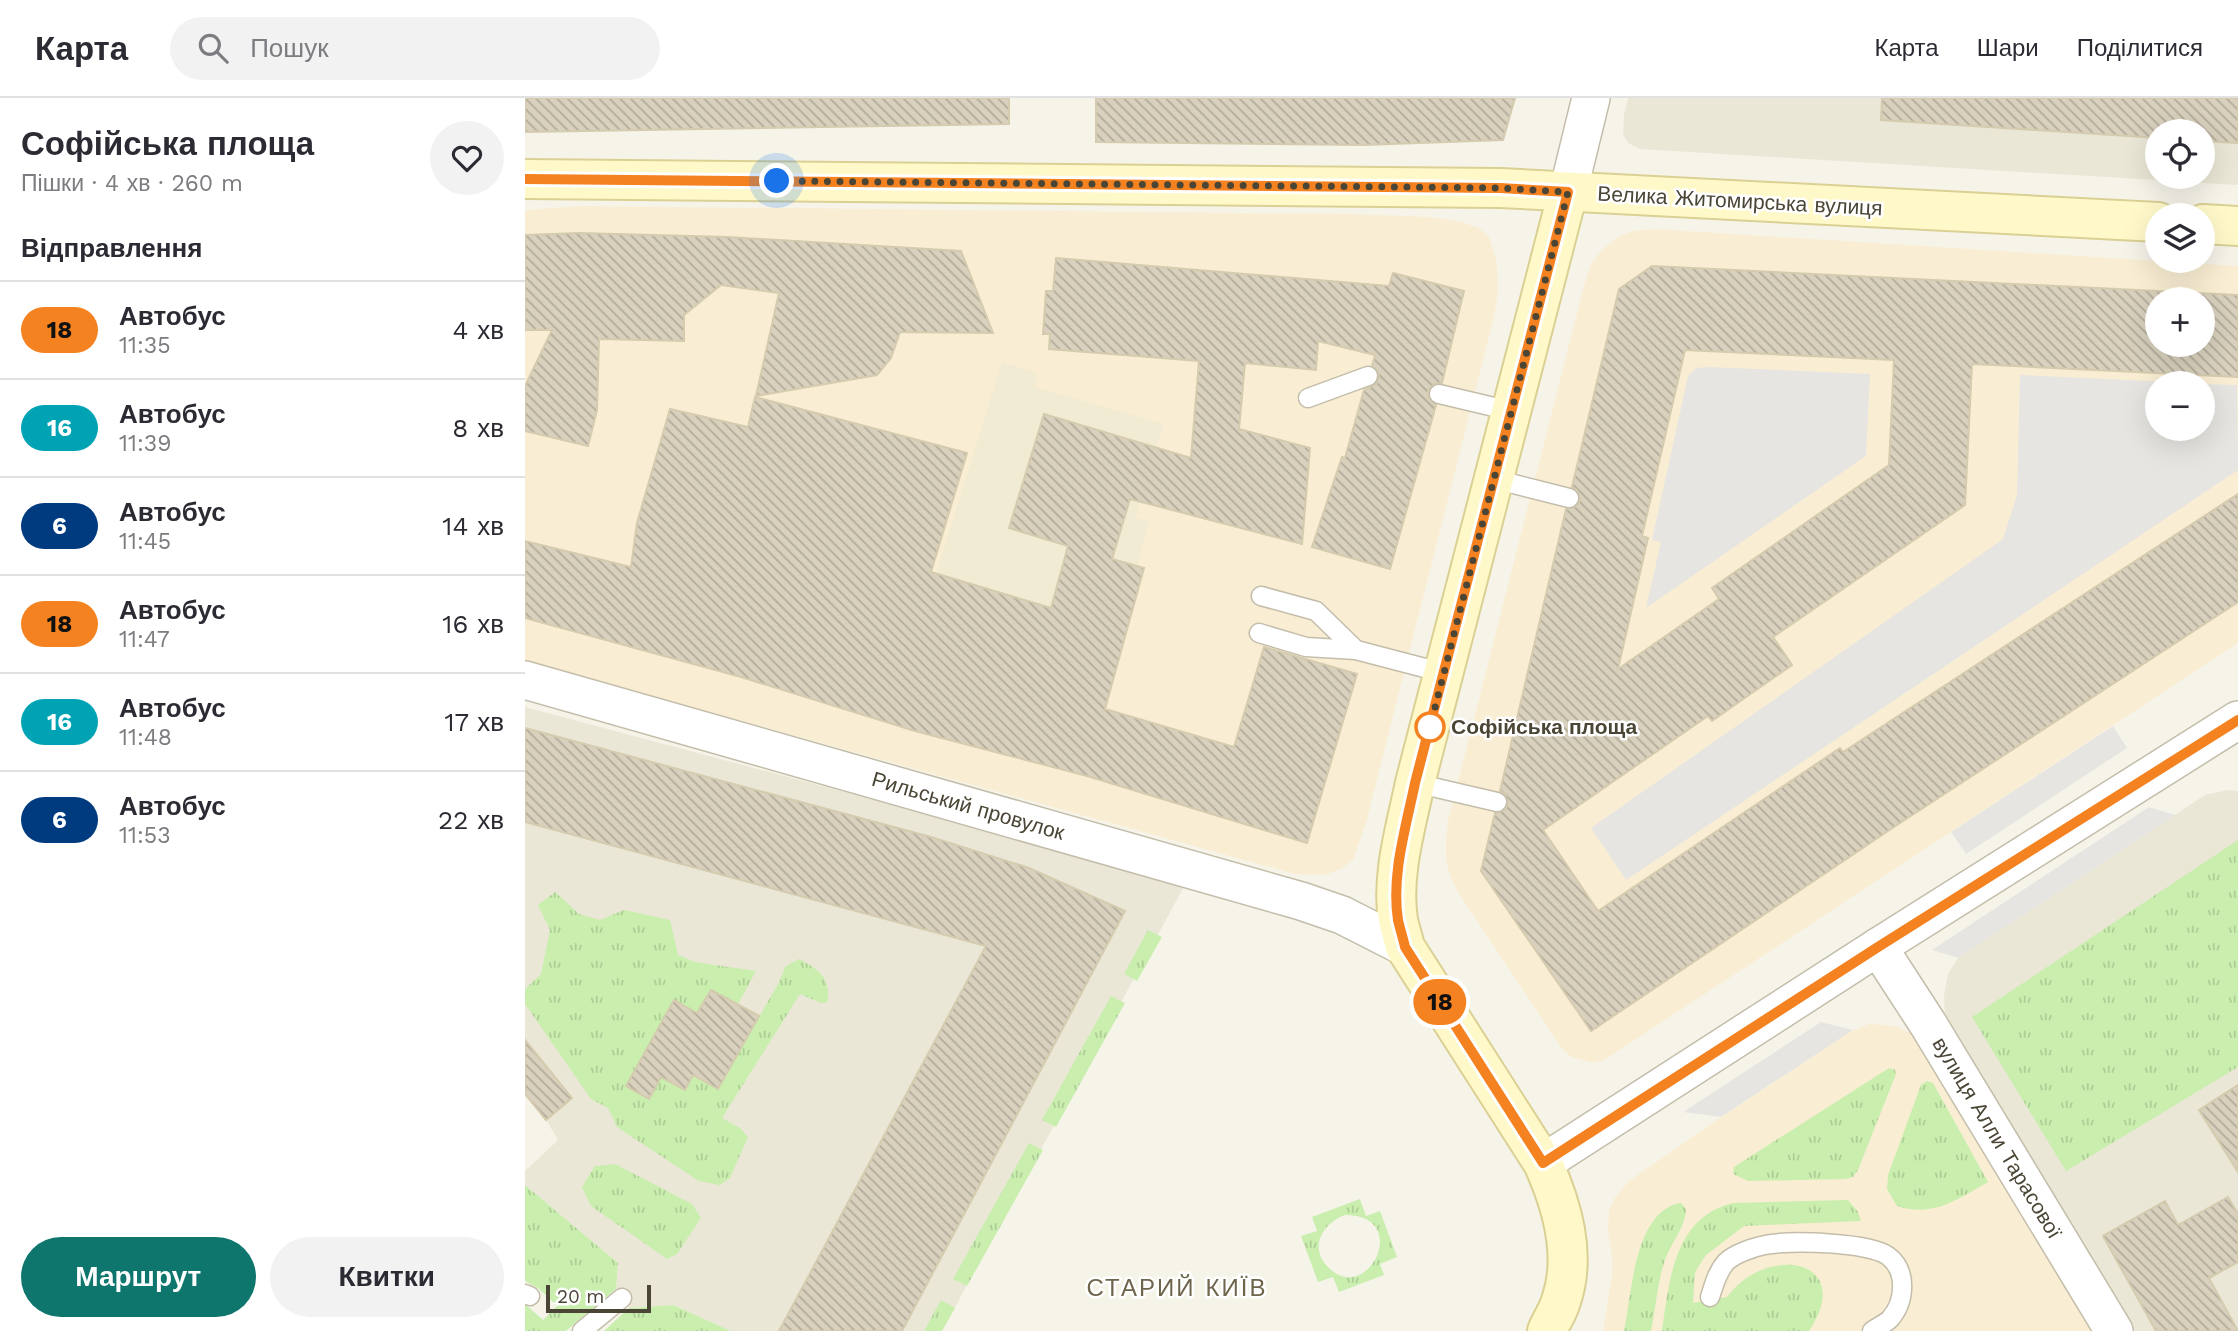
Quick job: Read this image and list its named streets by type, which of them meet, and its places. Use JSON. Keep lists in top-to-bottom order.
{
  "streets": {
    "main road": ["Велика Житомирська вулиця"],
    "street": ["Рильський провулок", "вулиця Алли Тарасової"]
  },
  "districts": ["СТАРИЙ КИЇВ"],
  "places": ["Софійська площа"],
  "lines": ["bus line 18"],
  "scale_bar": "20 m",
  "page": {
    "header": "Карта",
    "search": "Пошук",
    "nav": ["Карта", "Шари", "Поділитися"],
    "heading": [
      ["Софійська площа", "Пішки · 4 хв · 260 m"],
      "Відправлення"
    ],
    "on_map": "18",
    "map_buttons": ["+", "−"],
    "list": [
      {
        "mark": "18",
        "name": "Автобус",
        "note": "11:35",
        "value": "4 хв"
      },
      {
        "mark": "16",
        "name": "Автобус",
        "note": "11:39",
        "value": "8 хв"
      },
      {
        "mark": "6",
        "name": "Автобус",
        "note": "11:45",
        "value": "14 хв"
      },
      {
        "mark": "18",
        "name": "Автобус",
        "note": "11:47",
        "value": "16 хв"
      },
      {
        "mark": "16",
        "name": "Автобус",
        "note": "11:48",
        "value": "17 хв"
      },
      {
        "mark": "6",
        "name": "Автобус",
        "note": "11:53",
        "value": "22 хв"
      }
    ],
    "buttons": ["Маршрут", "Квитки"],
    "scale": "20 m"
  }
}
